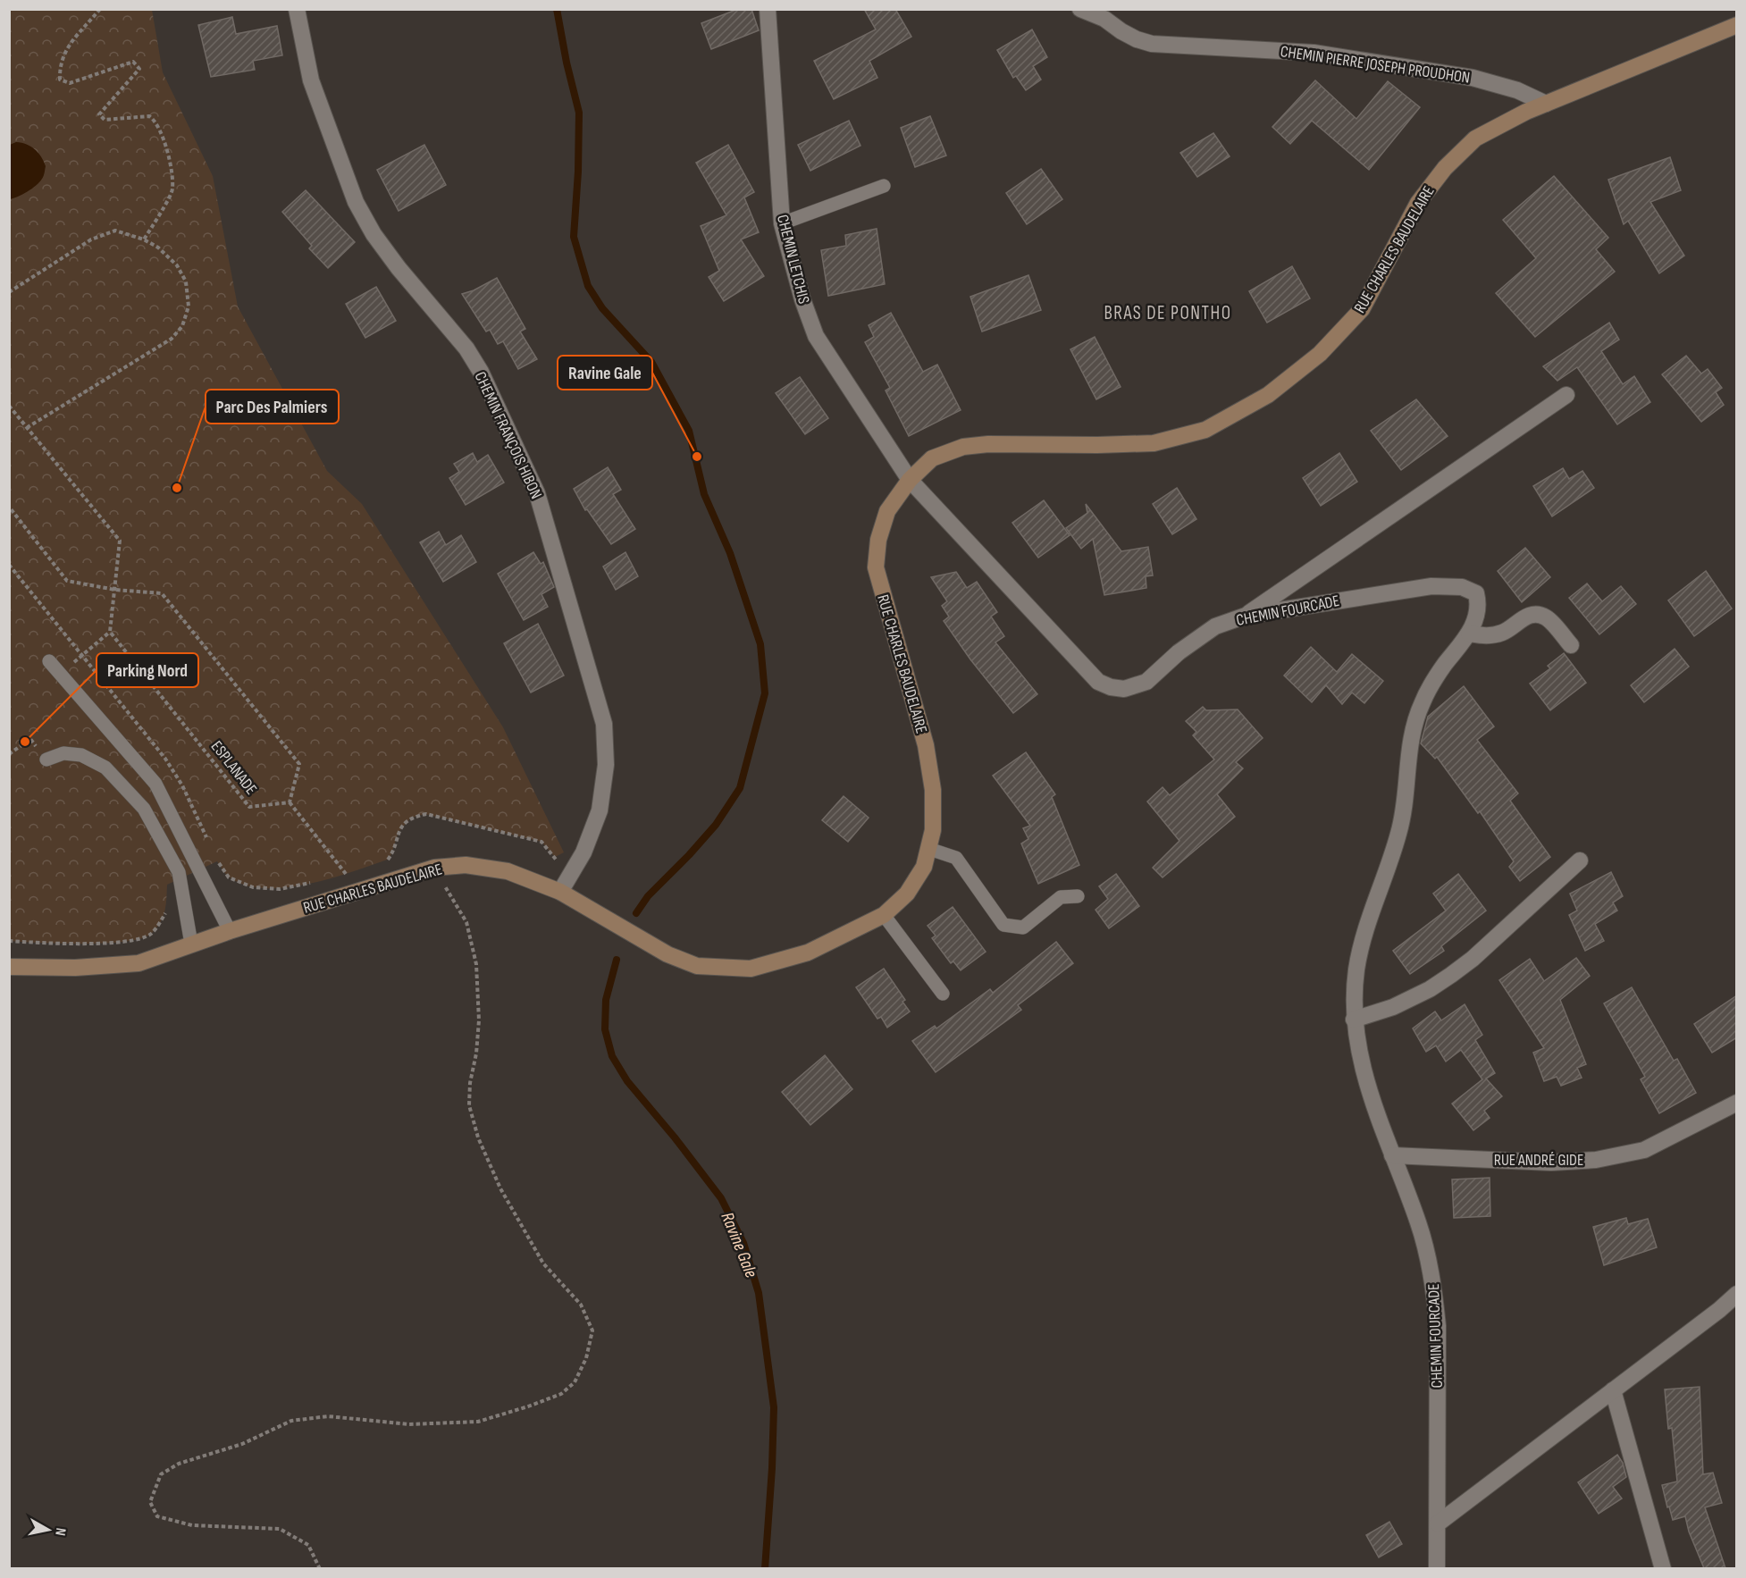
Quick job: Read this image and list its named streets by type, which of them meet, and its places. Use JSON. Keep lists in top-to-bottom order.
{
  "streets": {
    "main road": ["RUE CHARLES BAUDELAIRE"],
    "street": [
      "CHEMIN PIERRE JOSEPH PROUDHON",
      "CHEMIN LETCHIS",
      "CHEMIN FRANÇOIS HIBON",
      "CHEMIN FOURCADE",
      "RUE ANDRÉ GIDE"
    ],
    "path": ["ESPLANADE"]
  },
  "crossings": [
    ["CHEMIN PIERRE JOSEPH PROUDHON", "RUE CHARLES BAUDELAIRE"],
    ["RUE CHARLES BAUDELAIRE", "CHEMIN LETCHIS"],
    ["RUE CHARLES BAUDELAIRE", "CHEMIN FRANÇOIS HIBON"],
    ["RUE CHARLES BAUDELAIRE", "CHEMIN FOURCADE"],
    ["CHEMIN LETCHIS", "CHEMIN FOURCADE"],
    ["CHEMIN FOURCADE", "RUE ANDRÉ GIDE"]
  ],
  "districts": ["BRAS DE PONTHO"],
  "water": ["Ravine Gale"],
  "places": ["Ravine Gale", "Parc Des Palmiers", "Parking Nord"],
  "north": "right"
}
